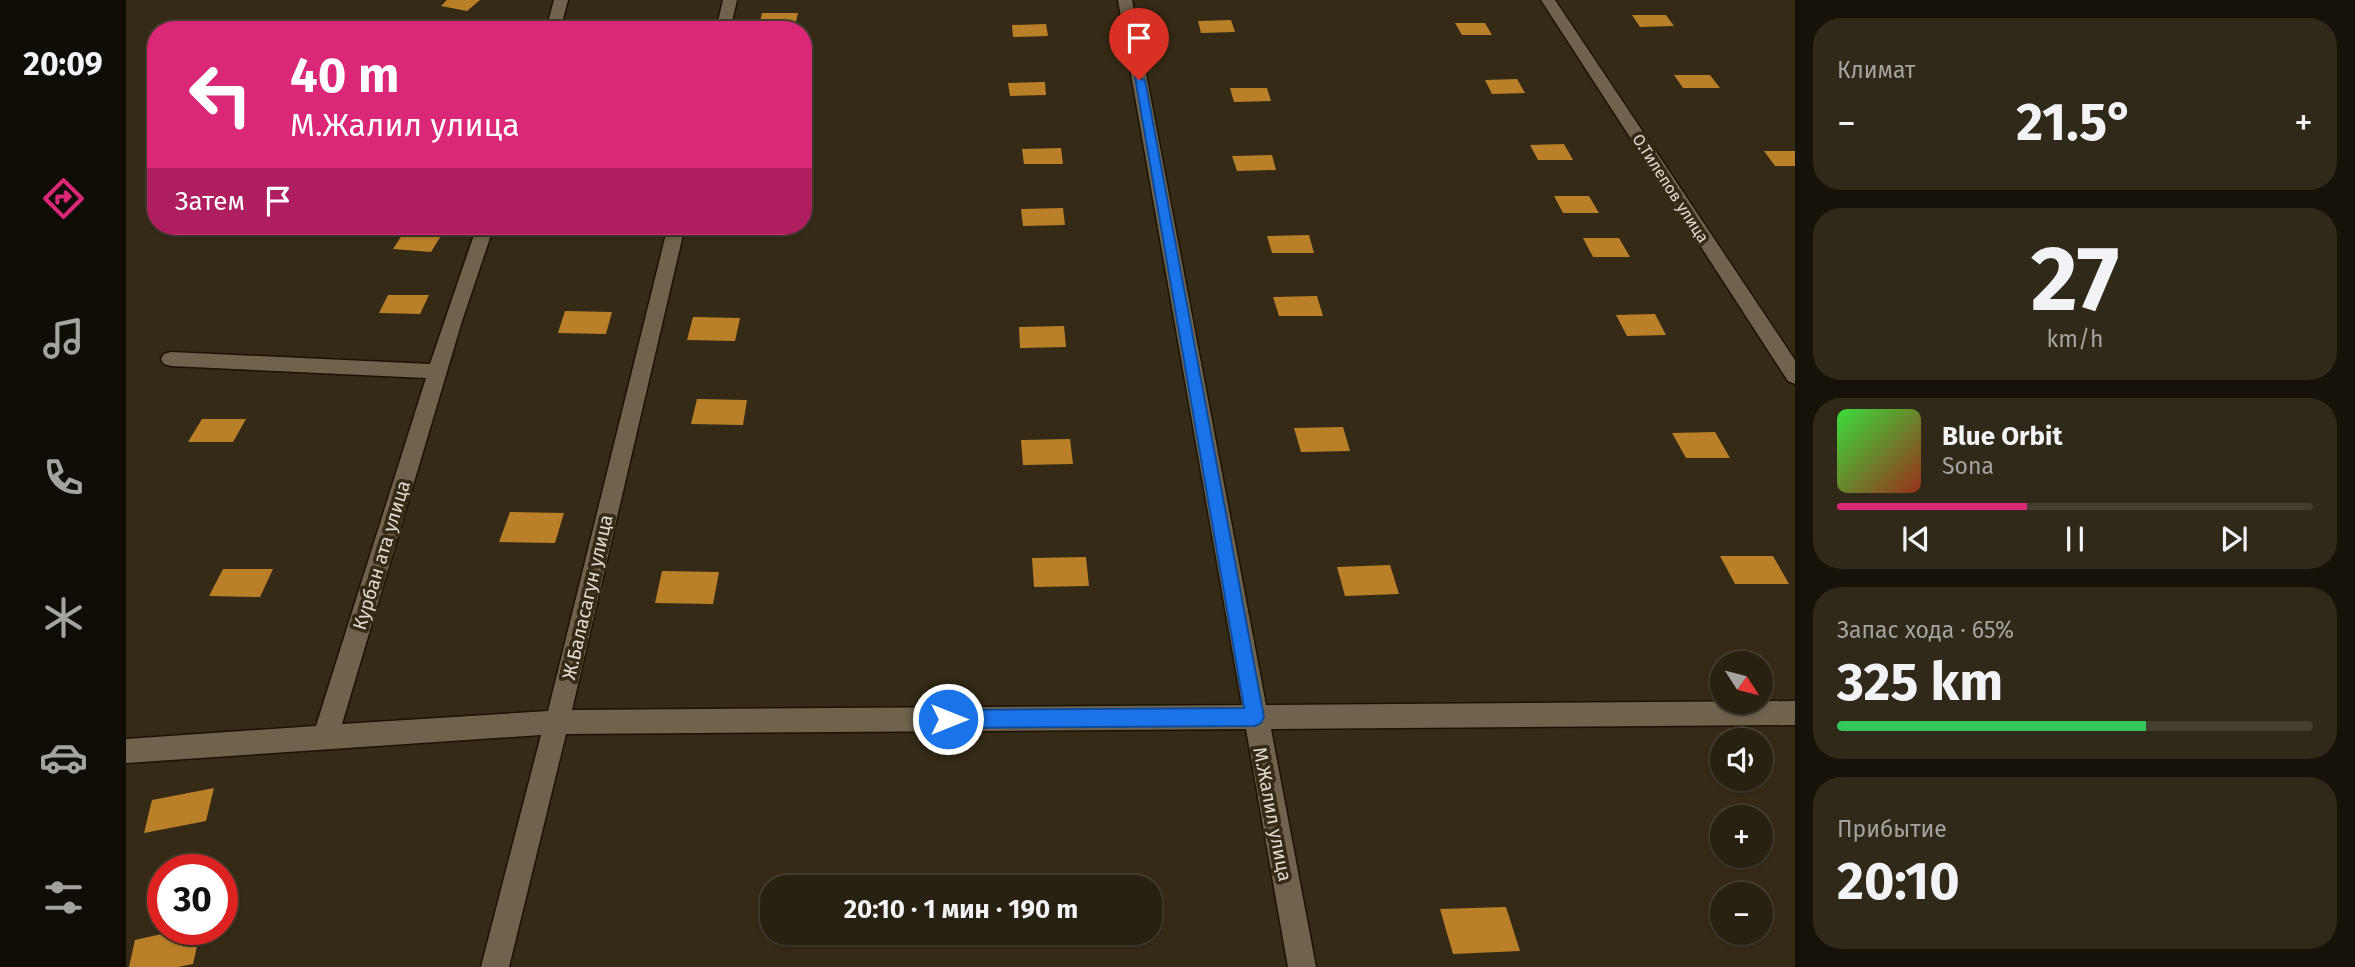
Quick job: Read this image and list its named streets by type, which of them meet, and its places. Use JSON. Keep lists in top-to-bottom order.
{
  "streets": {
    "street": [
      "О.Тилепов улица",
      "Курбан ата улица",
      "Ж.Баласагун улица",
      "М.Жалил улица"
    ]
  },
  "north": "bottom right",
  "page": {
    "tabs": "20:09",
    "tile": [
      "Климат",
      ["27", "km/h"],
      ["Запас хода · 65%", "325 km"],
      ["Прибытие", "20:10"]
    ],
    "turn": ["40 m", "М.Жалил улица"],
    "heat": ["−", "21.5°", "+"],
    "then": "Затем",
    "song": ["Blue Orbit", "Sona"],
    "map_buttons": ["+", "−"],
    "limit": "30",
    "trip": "20:10 · 1 мин · 190 m"
  }
}
